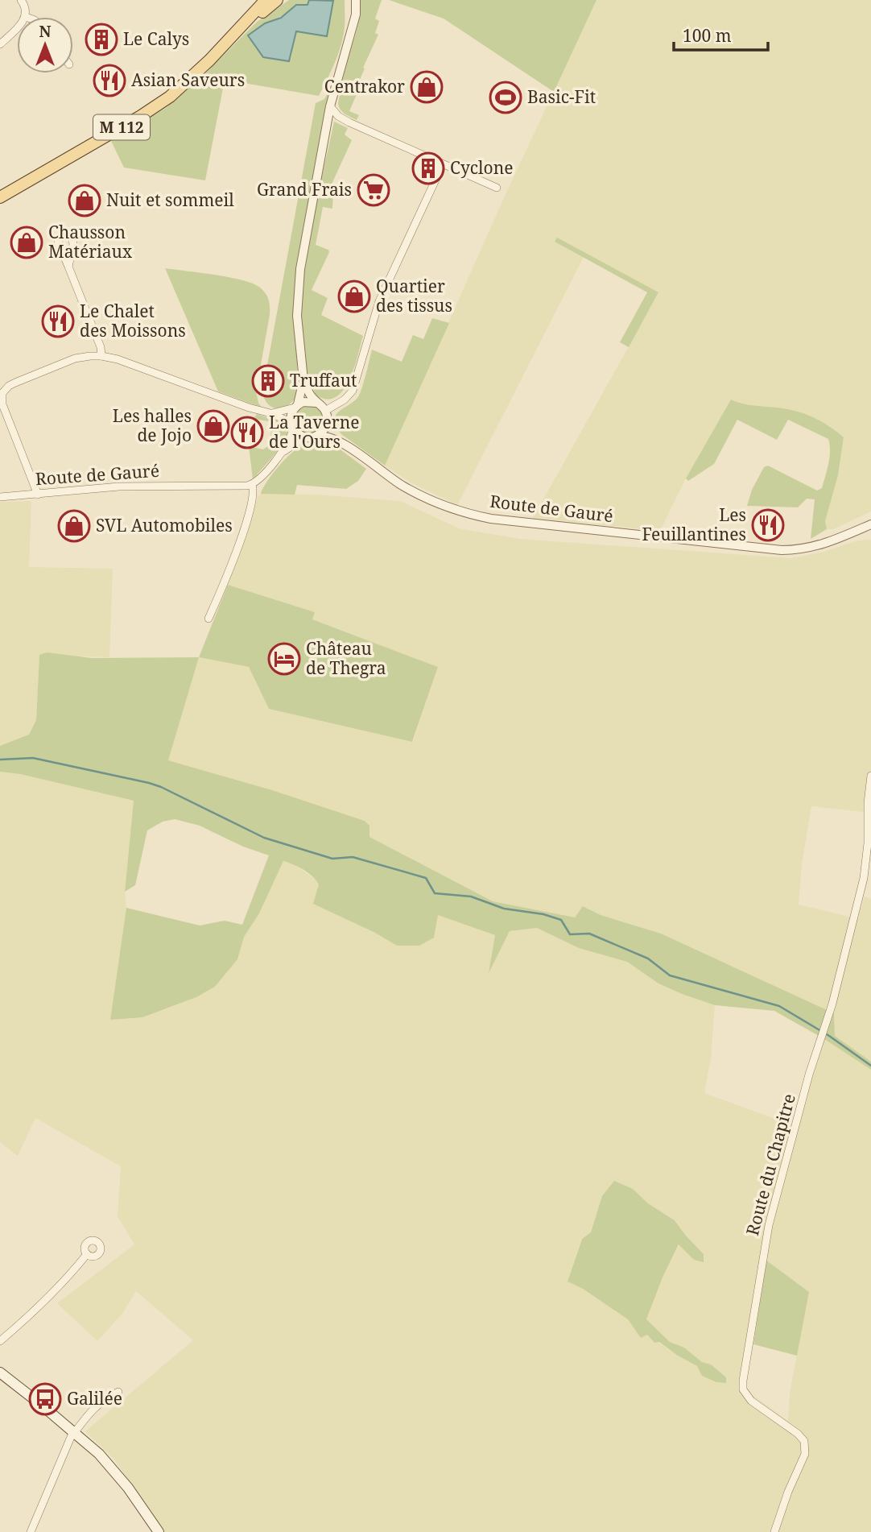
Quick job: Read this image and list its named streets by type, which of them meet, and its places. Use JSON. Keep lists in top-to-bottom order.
{
  "streets": {
    "main road": ["M 112"],
    "street": ["Route de Gauré", "Route du Chapitre"]
  },
  "places": {
    "building": ["Le Calys", "Cyclone", "Truffaut"],
    "restaurant": [
      "Asian Saveurs",
      "Le Chalet des Moissons",
      "La Taverne de l'Ours",
      "Les Feuillantines"
    ],
    "shop": [
      "Centrakor",
      "Nuit et sommeil",
      "Chausson Matériaux",
      "Quartier des tissus",
      "Les halles de Jojo",
      "SVL Automobiles"
    ],
    "sports": ["Basic-Fit"],
    "supermarket": ["Grand Frais"],
    "hotel": ["Château de Thegra"],
    "bus stop": ["Galilée"]
  },
  "scale_bar": "100 m",
  "north": "top"
}
